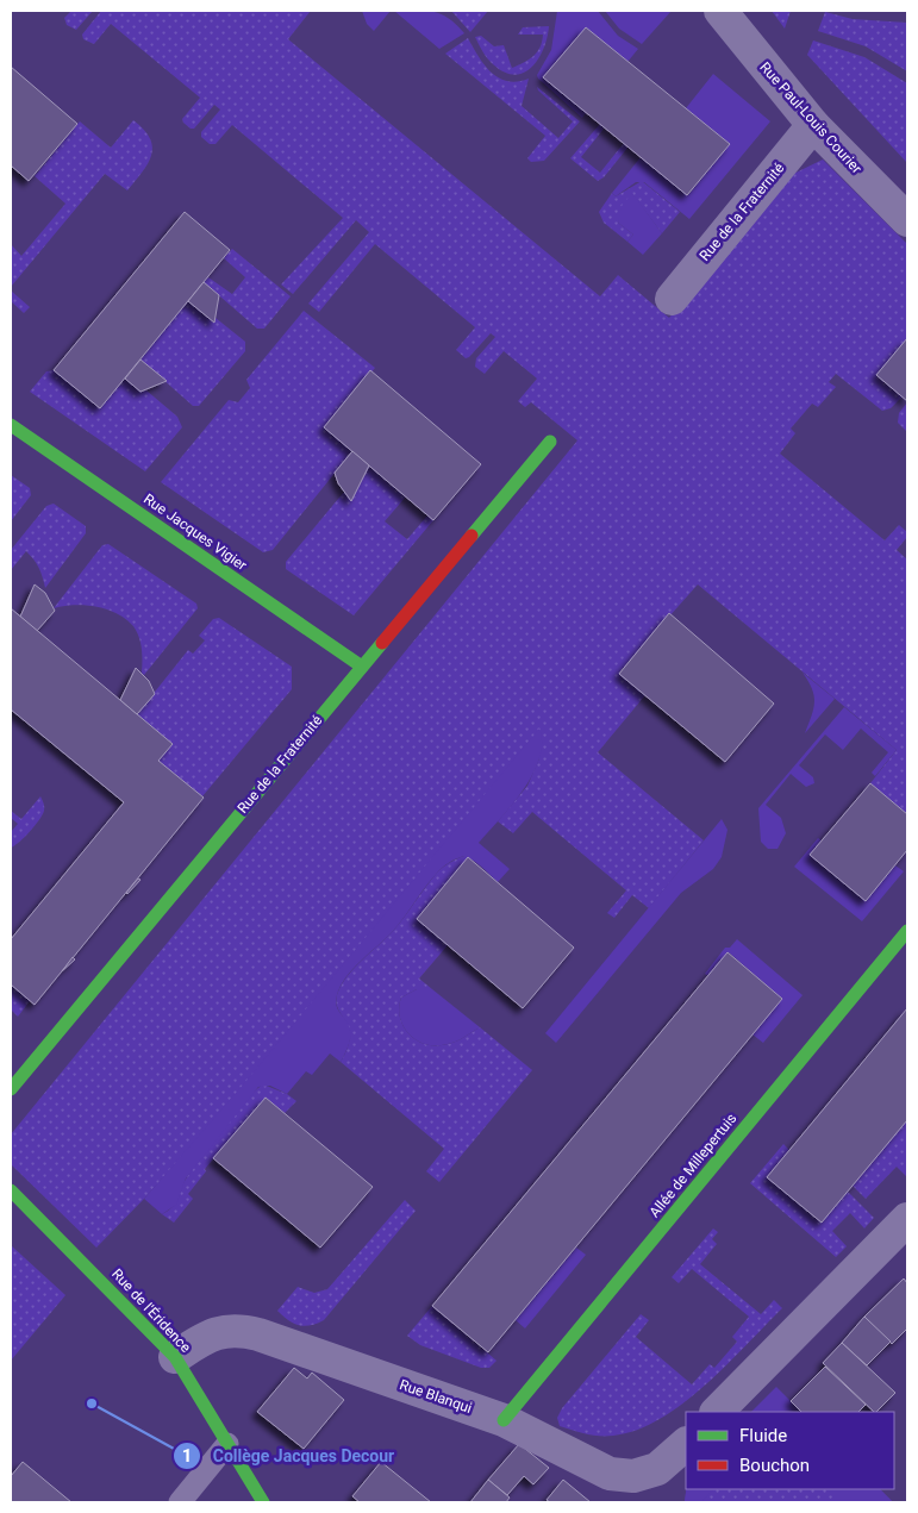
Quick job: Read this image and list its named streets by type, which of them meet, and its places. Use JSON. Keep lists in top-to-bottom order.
{
  "streets": {
    "street": [
      "Rue Paul-Louis Courier",
      "Rue de la Fraternité",
      "Rue Jacques Vigier",
      "Allée de Millepertuis",
      "Rue de l'Éridence",
      "Rue Blanqui"
    ]
  },
  "crossings": [
    ["Rue Paul-Louis Courier", "Rue de la Fraternité"],
    ["Rue de la Fraternité", "Rue Jacques Vigier"],
    ["Allée de Millepertuis", "Rue Blanqui"],
    ["Rue de l'Éridence", "Rue Blanqui"]
  ],
  "places": ["Collège Jacques Decour"],
  "legend": ["Fluide", "Bouchon"]
}
